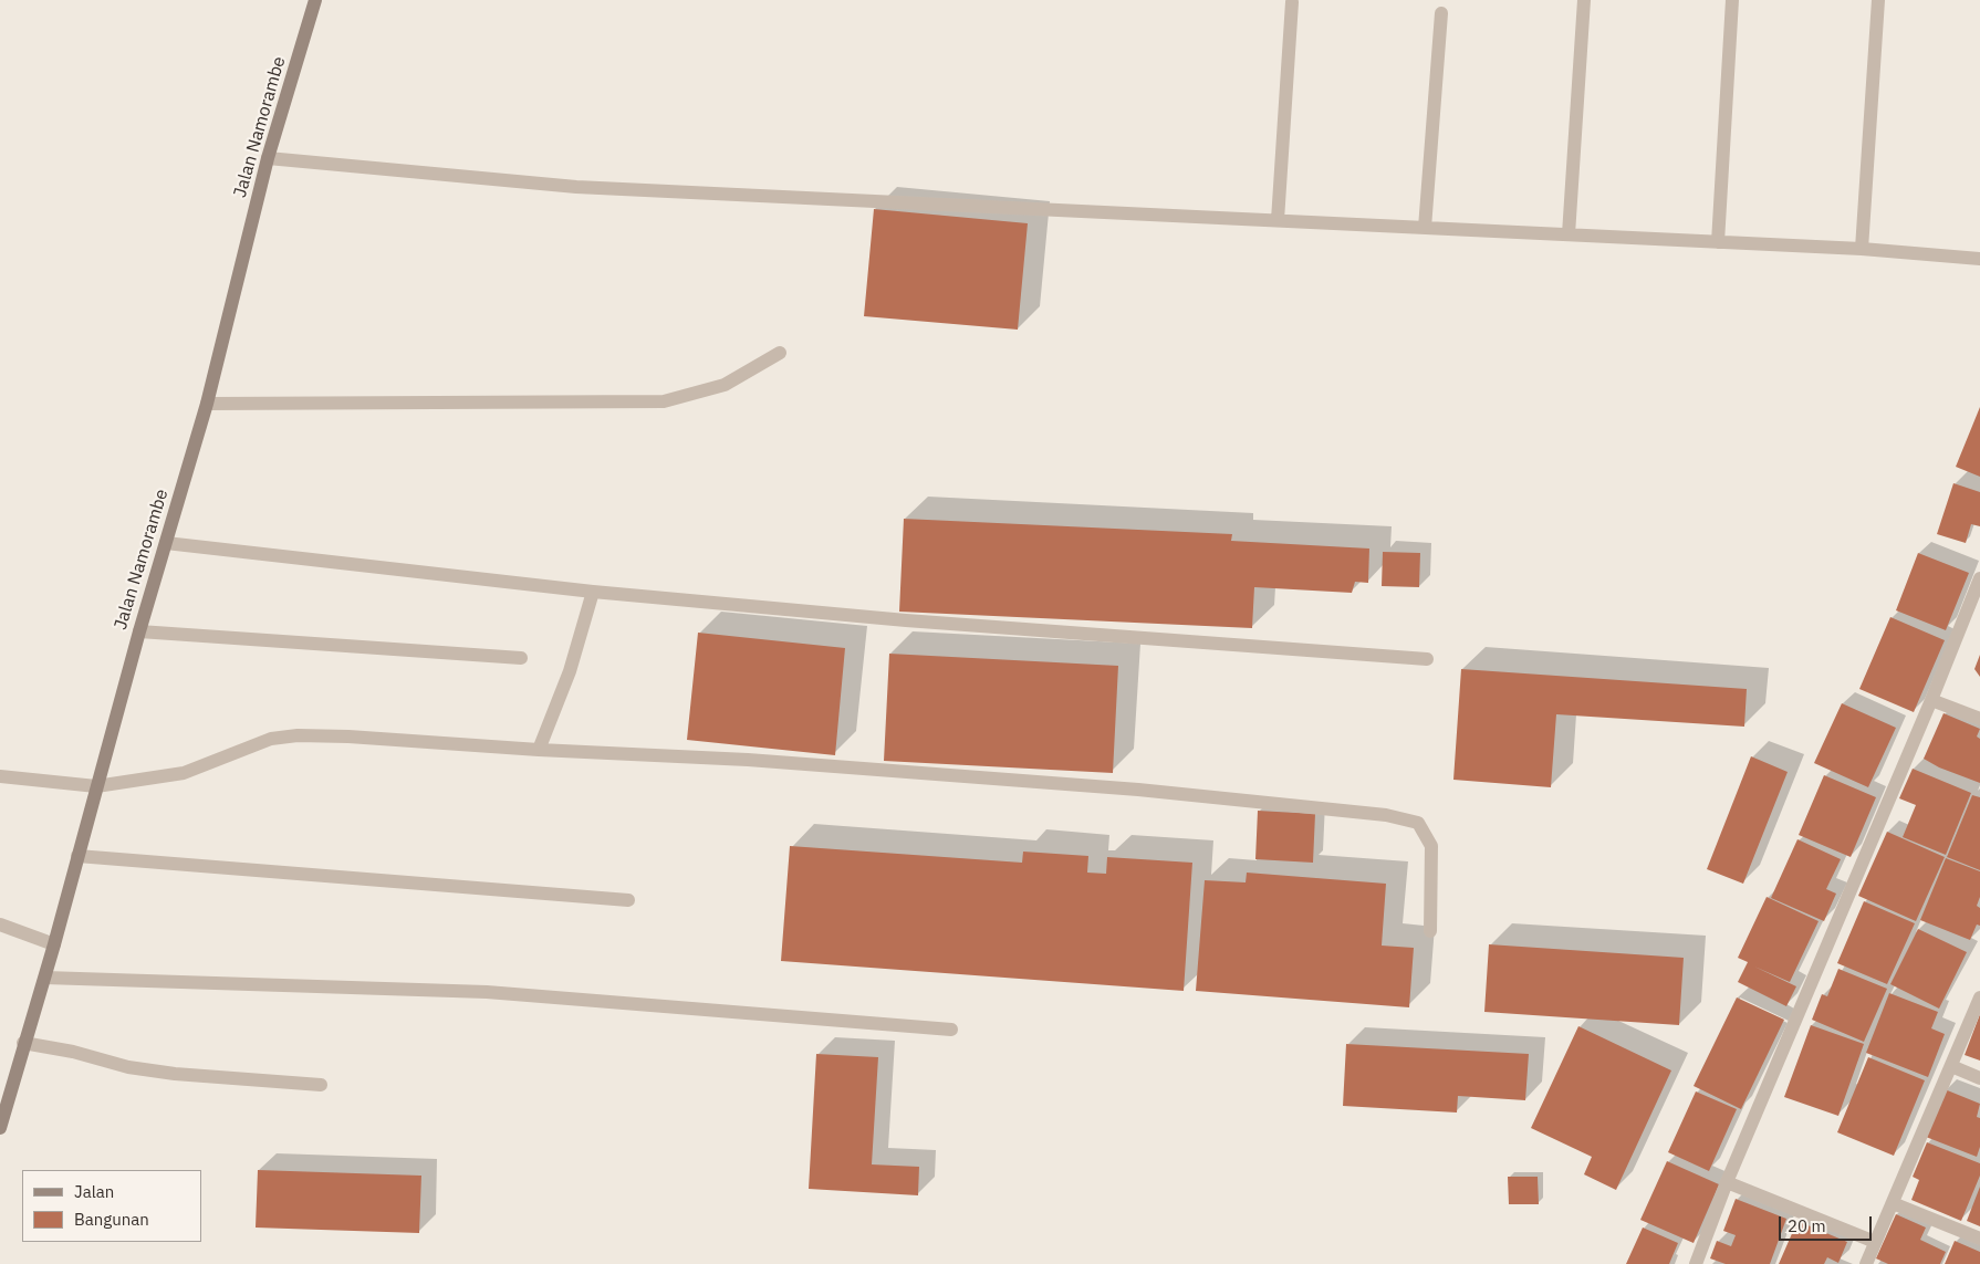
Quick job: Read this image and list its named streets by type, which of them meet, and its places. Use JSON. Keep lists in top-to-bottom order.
{
  "streets": {
    "main road": ["Jalan Namorambe"]
  },
  "legend": ["Jalan", "Bangunan"],
  "scale_bar": "20 m"
}
